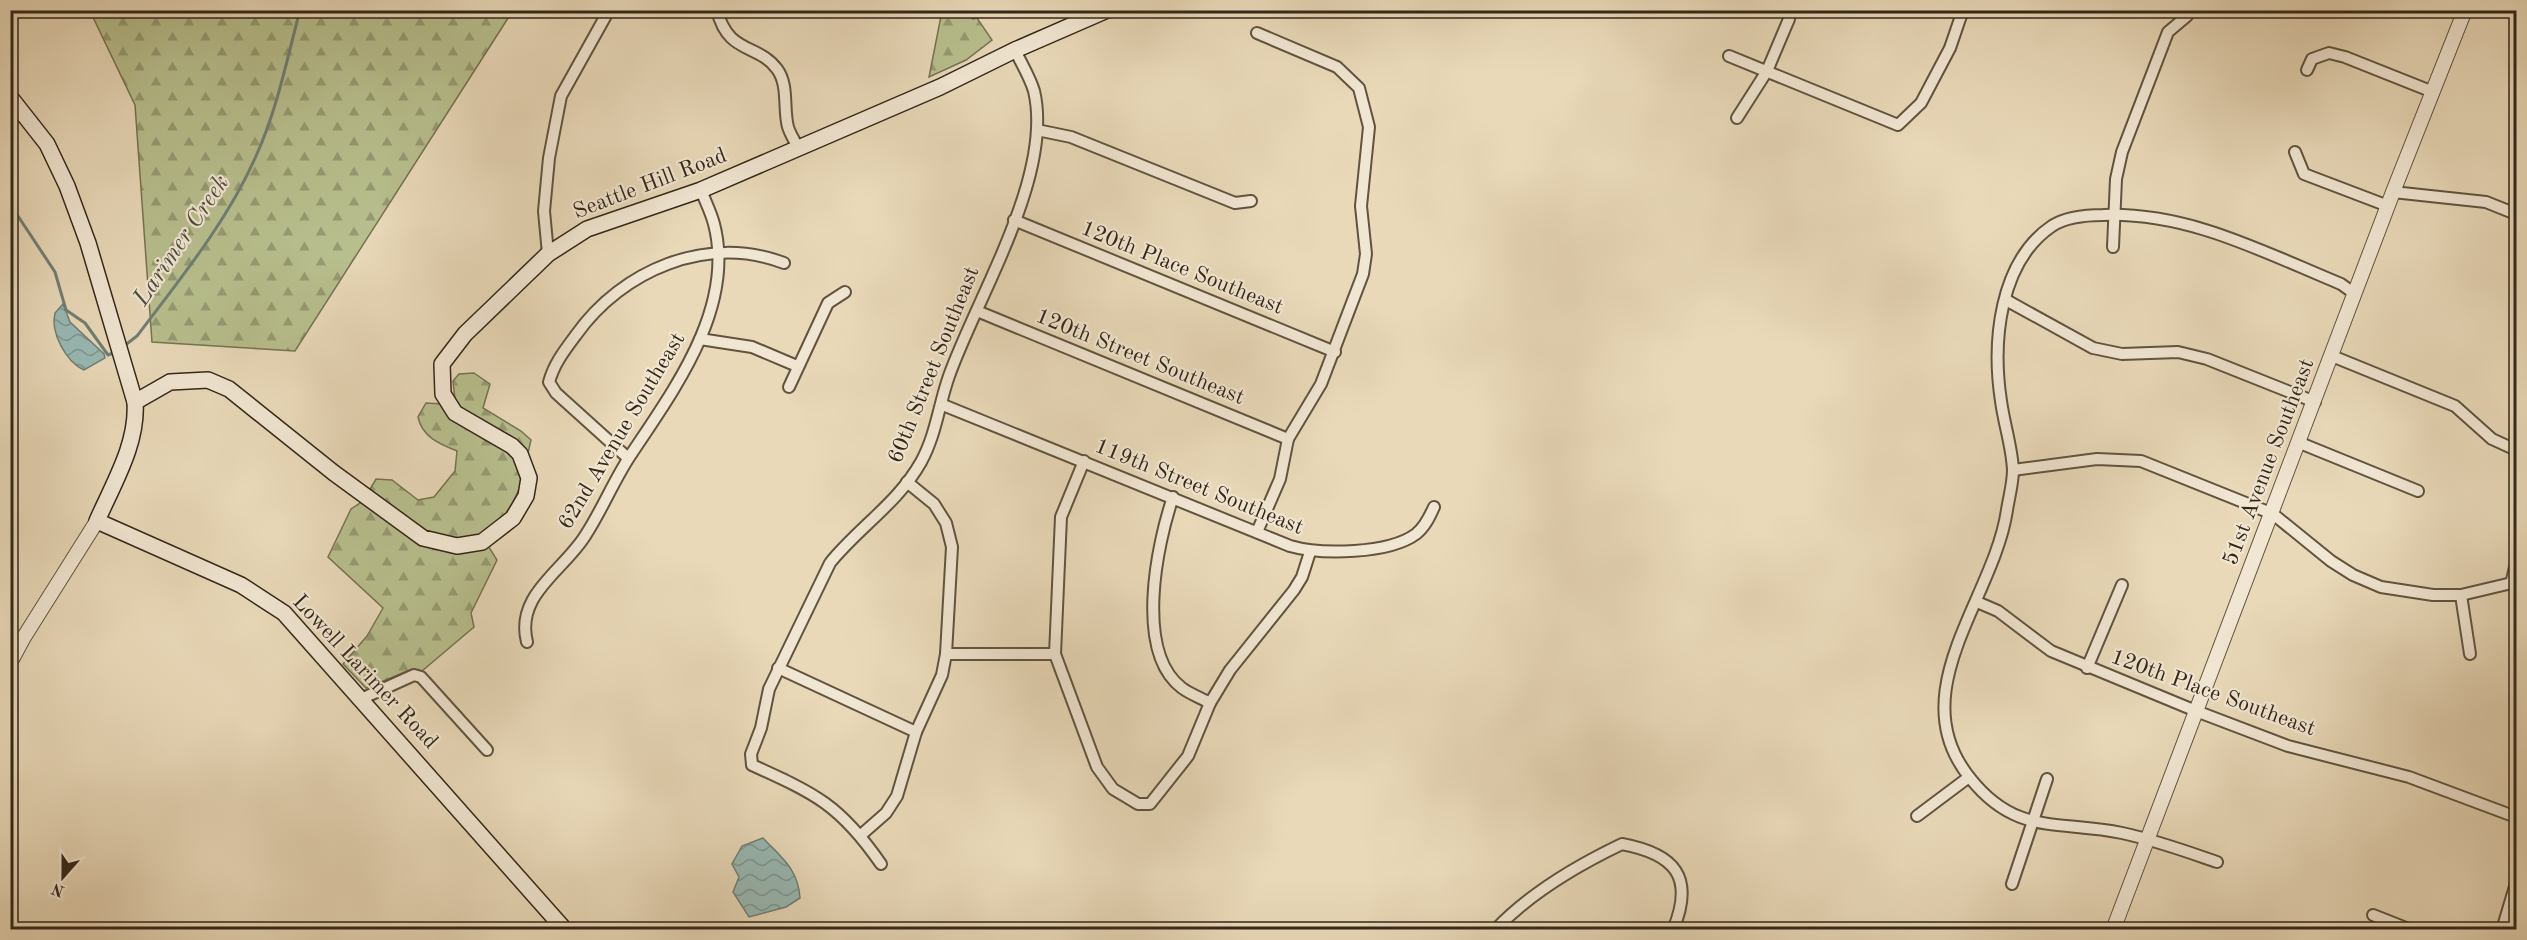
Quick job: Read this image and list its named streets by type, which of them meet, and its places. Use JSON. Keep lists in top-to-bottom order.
{
  "streets": {
    "main road": ["Seattle Hill Road", "Lowell Larimer Road"],
    "street": [
      "120th Place Southeast",
      "120th Street Southeast",
      "60th Street Southeast",
      "62nd Avenue Southeast",
      "51st Avenue Southeast",
      "119th Street Southeast"
    ]
  },
  "crossings": [
    ["Seattle Hill Road", "60th Street Southeast"],
    ["Seattle Hill Road", "62nd Avenue Southeast"],
    ["120th Place Southeast", "60th Street Southeast"],
    ["120th Place Southeast", "51st Avenue Southeast"],
    ["120th Street Southeast", "60th Street Southeast"],
    ["60th Street Southeast", "119th Street Southeast"]
  ],
  "water": ["Larimer Creek"],
  "north": "bottom"
}
